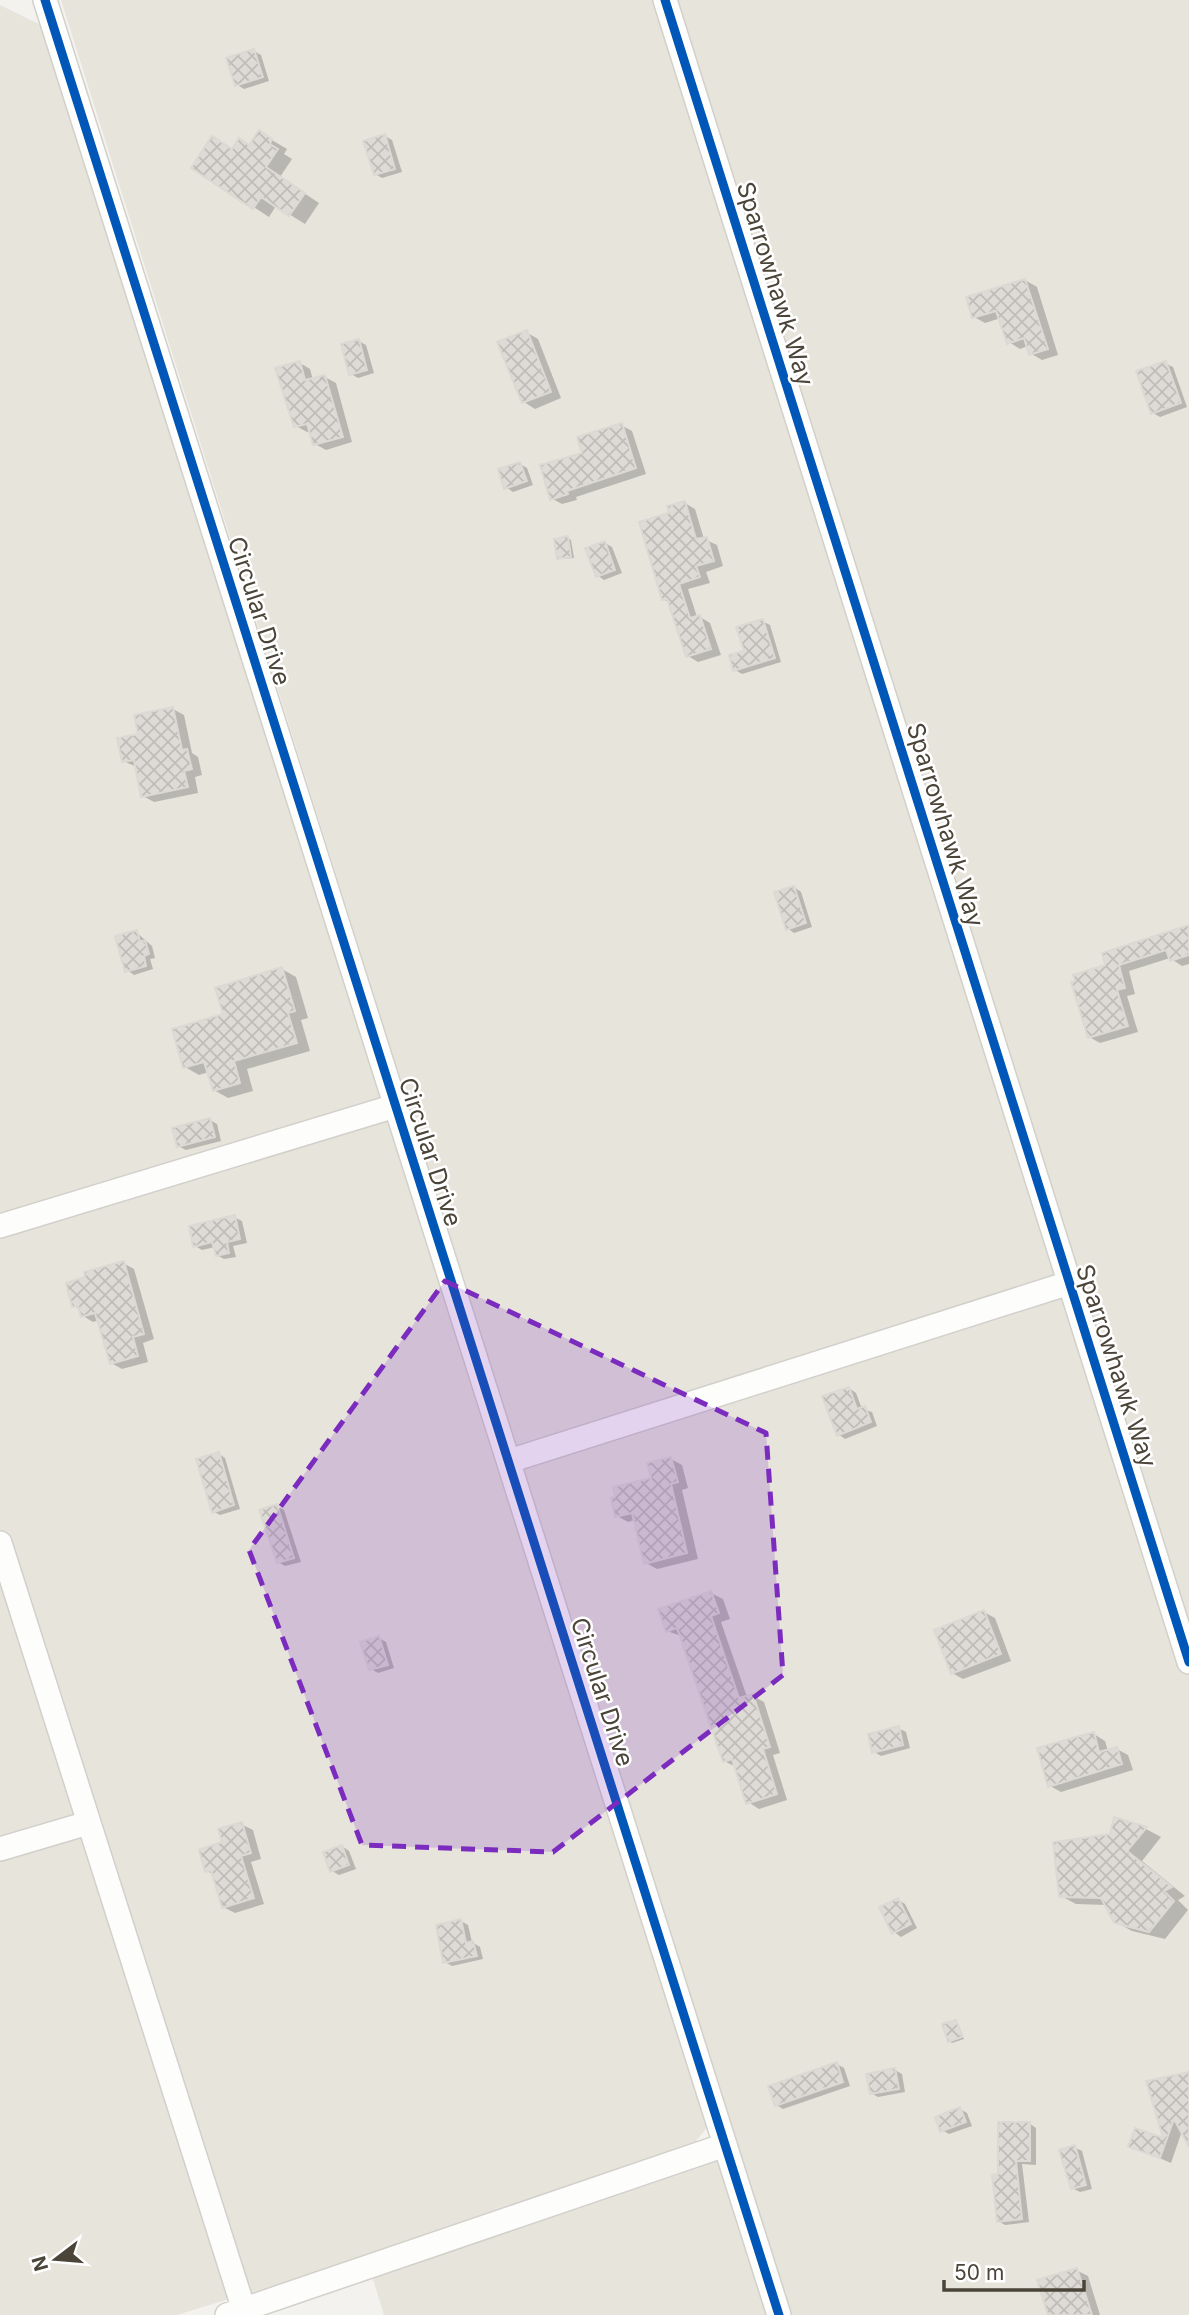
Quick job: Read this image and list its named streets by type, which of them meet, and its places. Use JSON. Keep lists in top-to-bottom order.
{
  "streets": {
    "street": ["Sparrowhawk Way", "Circular Drive"]
  },
  "scale_bar": "50 m",
  "north": "left"
}
